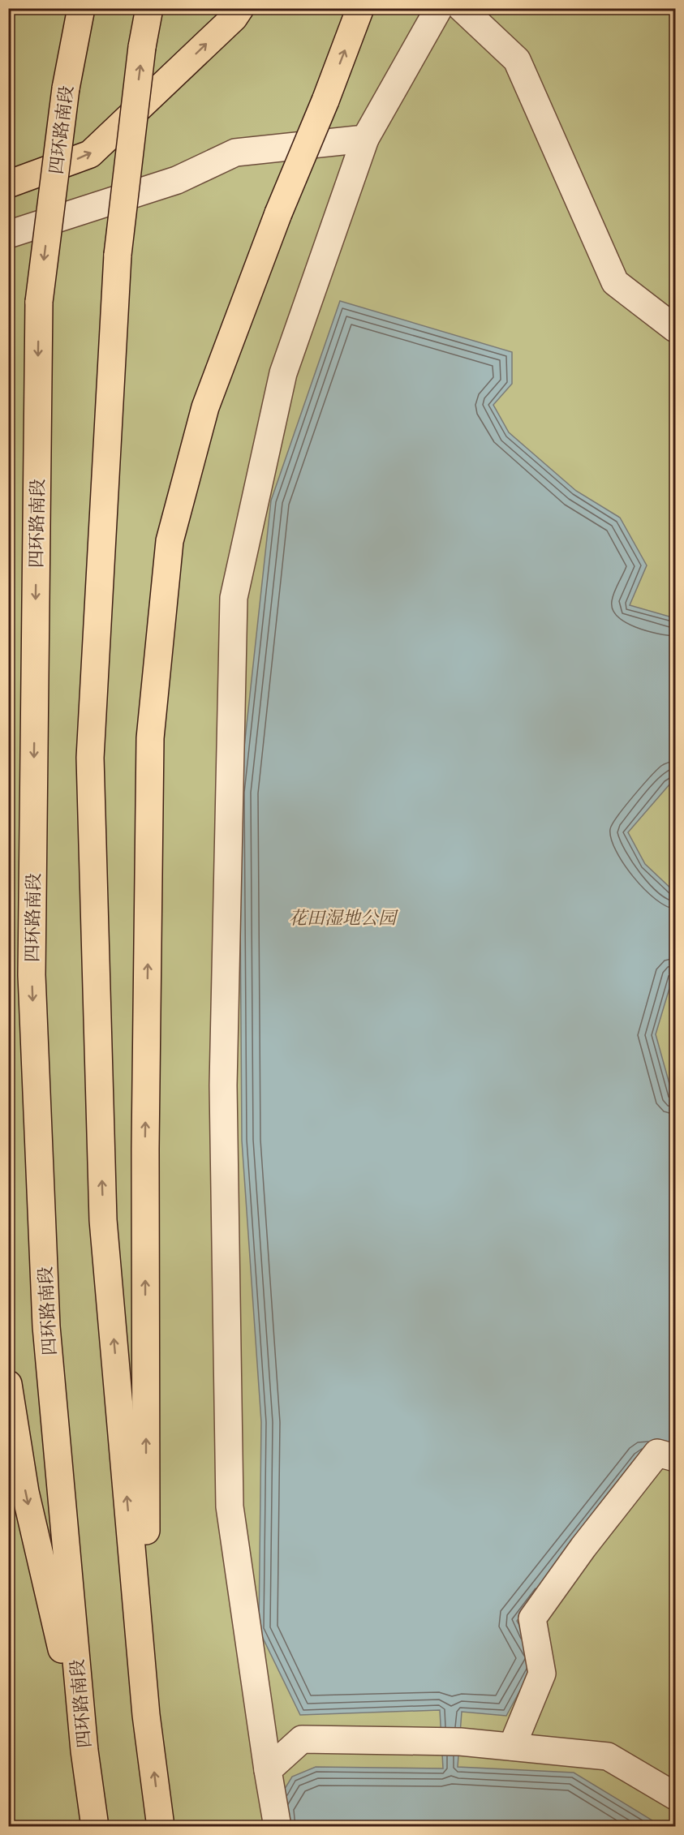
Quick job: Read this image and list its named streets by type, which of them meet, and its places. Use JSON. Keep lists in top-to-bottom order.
{
  "streets": {
    "highway": ["四环路南段"]
  },
  "parks": ["花田湿地公园"]
}
